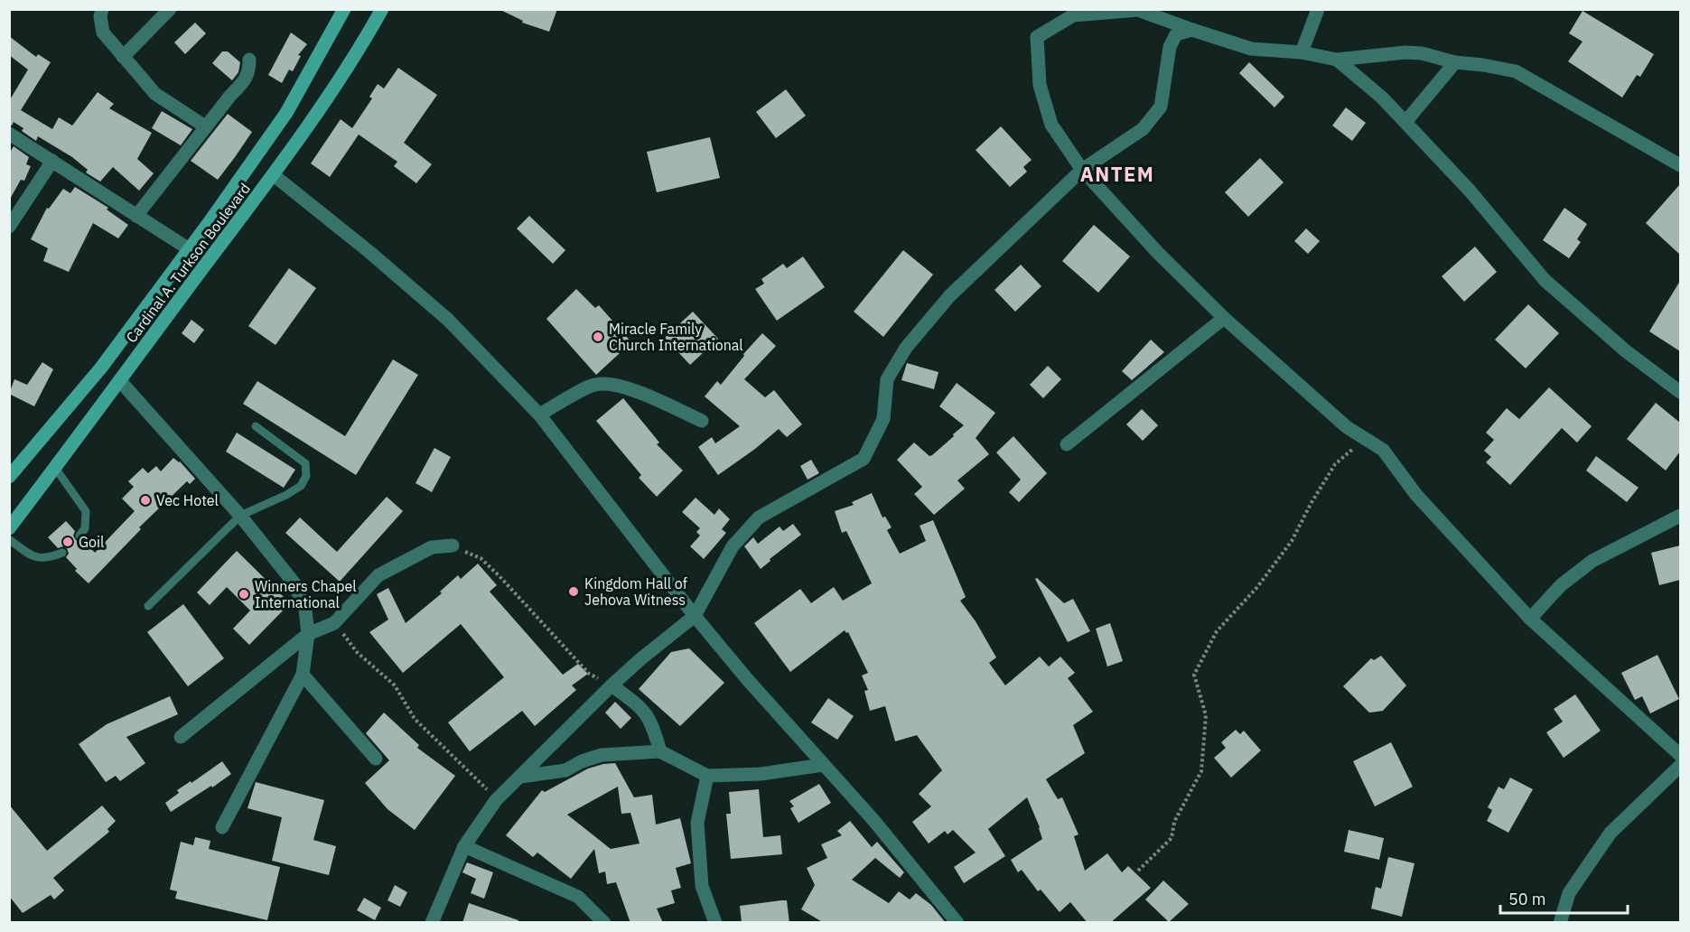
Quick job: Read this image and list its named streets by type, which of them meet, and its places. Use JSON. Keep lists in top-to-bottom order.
{
  "streets": {
    "street": ["Cardinal A. Turkson Boulevard"]
  },
  "districts": ["ANTEM"],
  "places": [
    "Miracle Family Church International",
    "Vec Hotel",
    "Goil",
    "Kingdom Hall of Jehova Witness",
    "Winners Chapel International"
  ],
  "scale_bar": "50 m"
}
